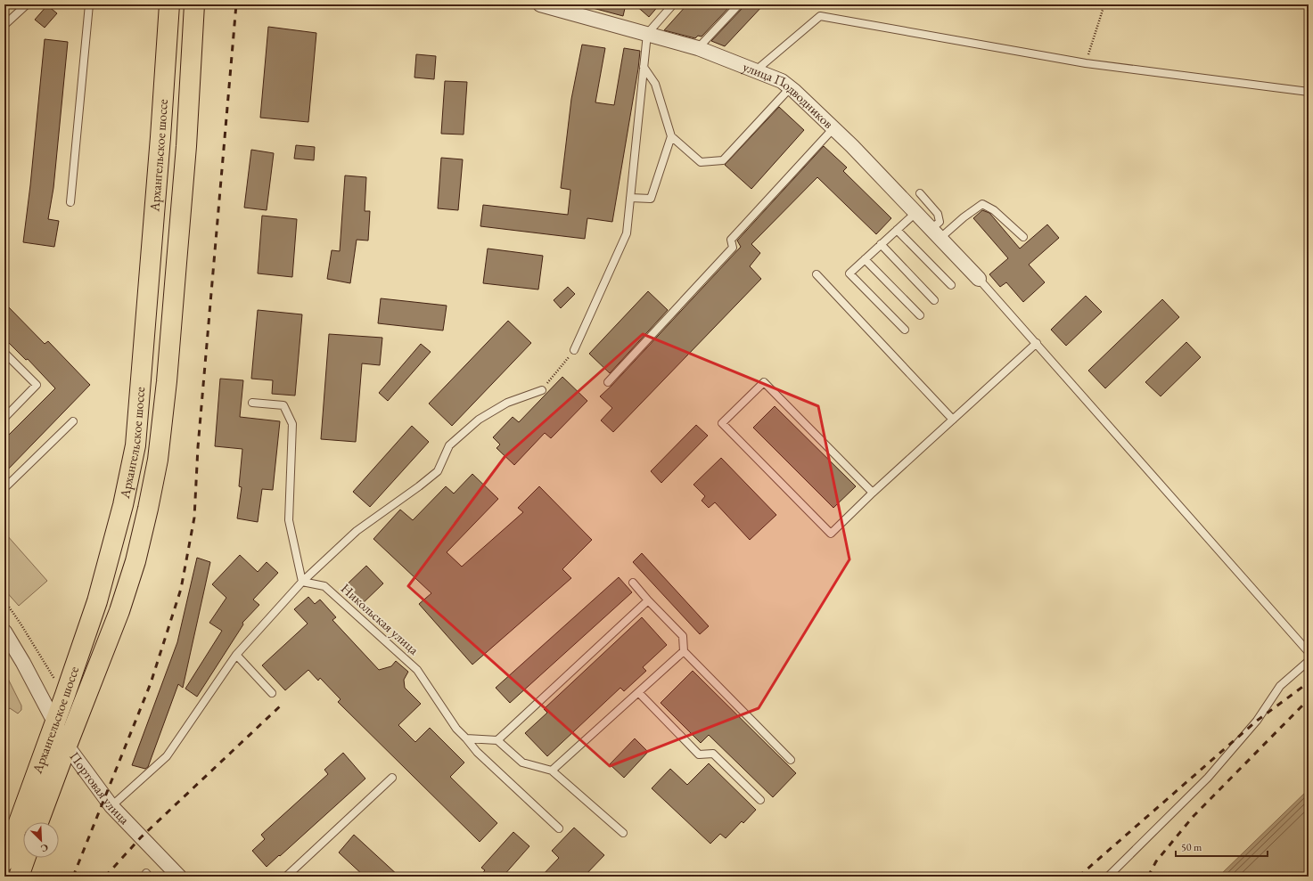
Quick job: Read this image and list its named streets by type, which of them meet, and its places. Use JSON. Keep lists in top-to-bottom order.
{
  "streets": {
    "main road": ["Архангельское шоссе"],
    "street": ["улица Подводников", "Портовая улица"],
    "lane": ["Никольская улица"]
  },
  "crossings": [
    ["Архангельское шоссе", "Портовая улица"]
  ],
  "scale_bar": "50 m",
  "north": "bottom right"
}
